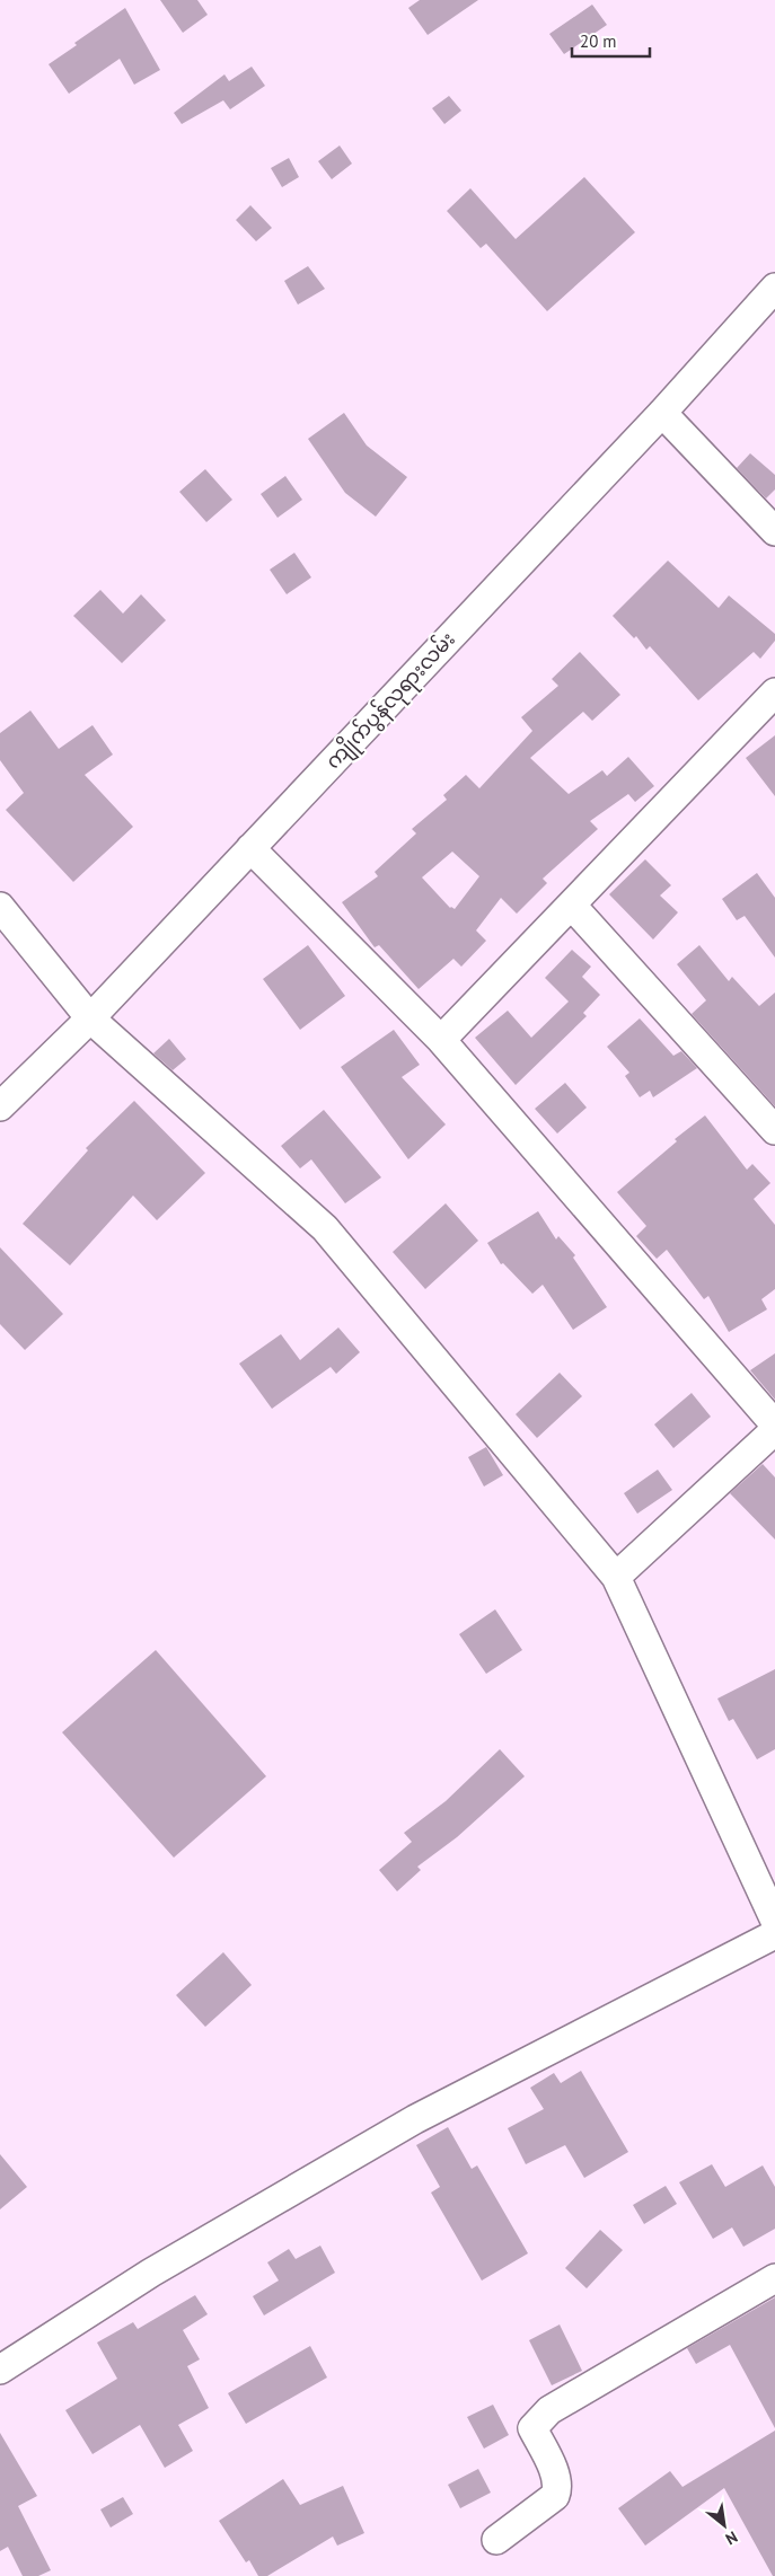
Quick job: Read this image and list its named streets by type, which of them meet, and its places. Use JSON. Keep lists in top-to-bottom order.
{
  "streets": {
    "street": ["ကျိုက်ပွန်လုရားလမ်း"]
  },
  "scale_bar": "20 m",
  "north": "bottom right"
}
